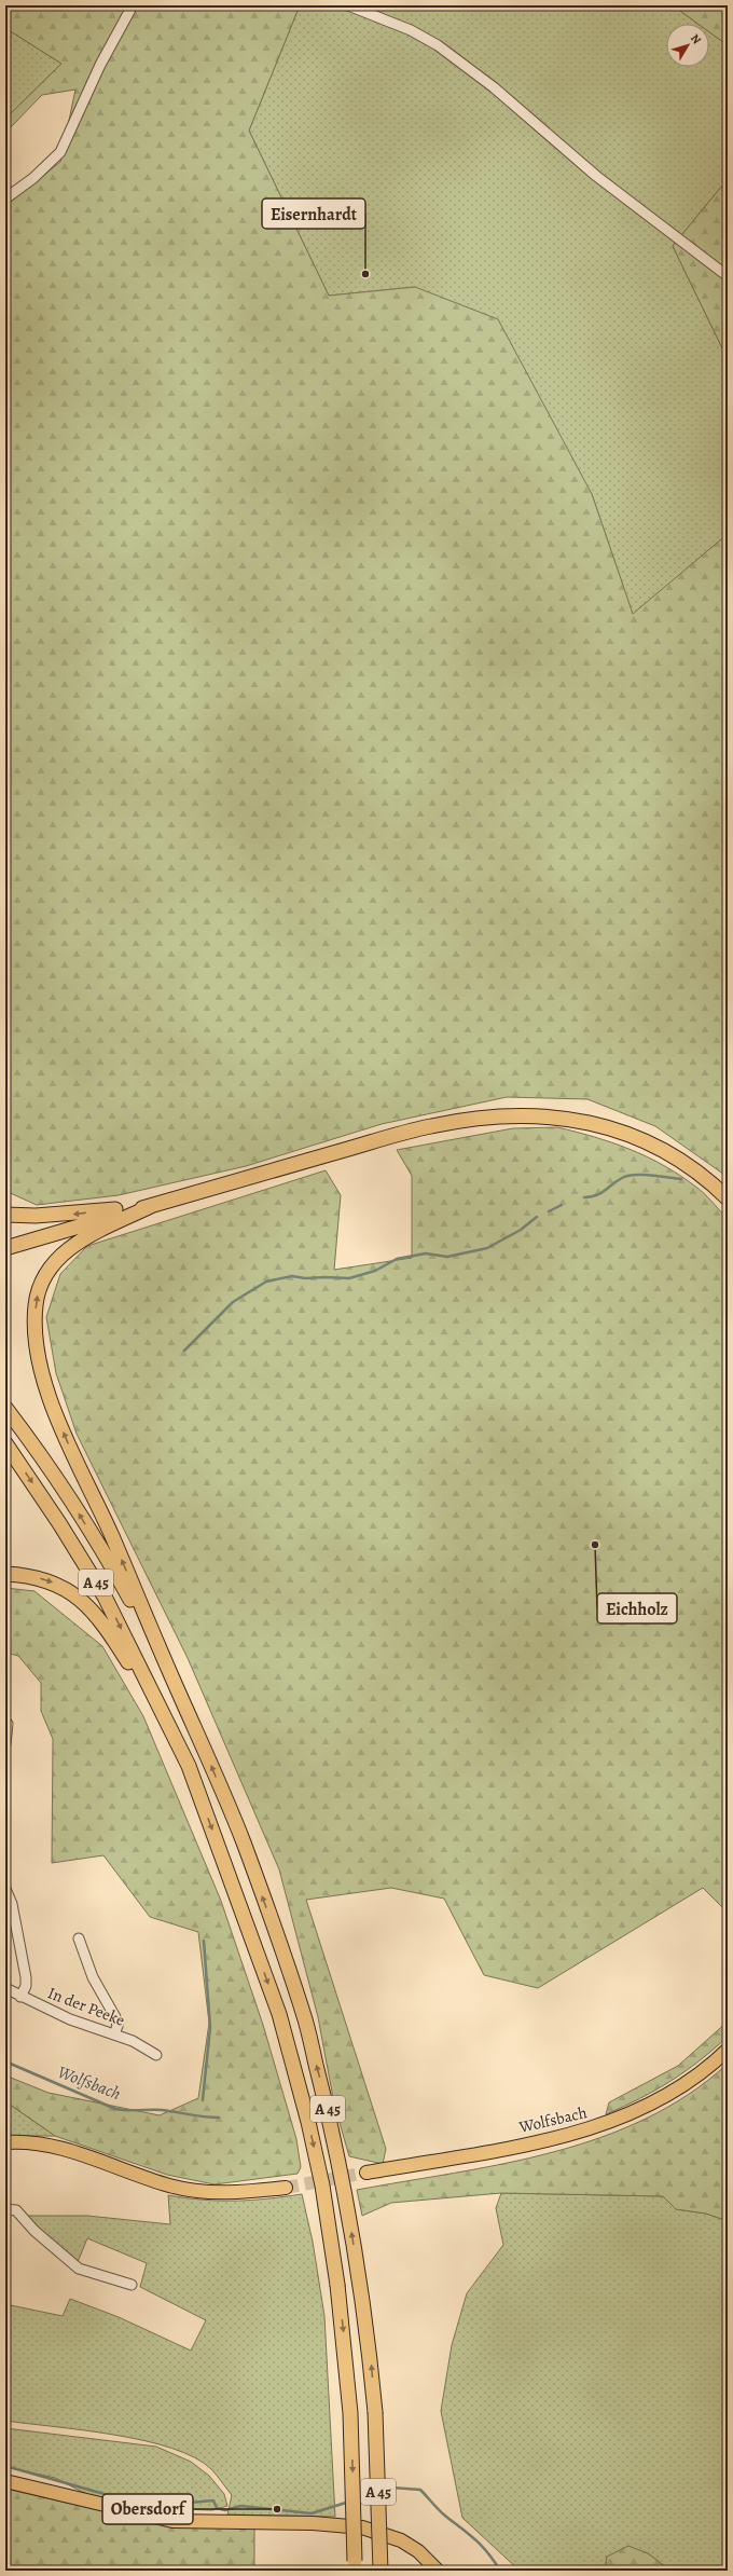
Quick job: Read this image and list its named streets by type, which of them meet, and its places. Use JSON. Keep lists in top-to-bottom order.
{
  "streets": {
    "highway": ["A 45"],
    "main road": ["Wolfsbach"],
    "street": ["In der Peeke"]
  },
  "water": ["Wolfsbach"],
  "places": ["Eisernhardt", "Eichholz", "Obersdorf"],
  "north": "top right"
}
